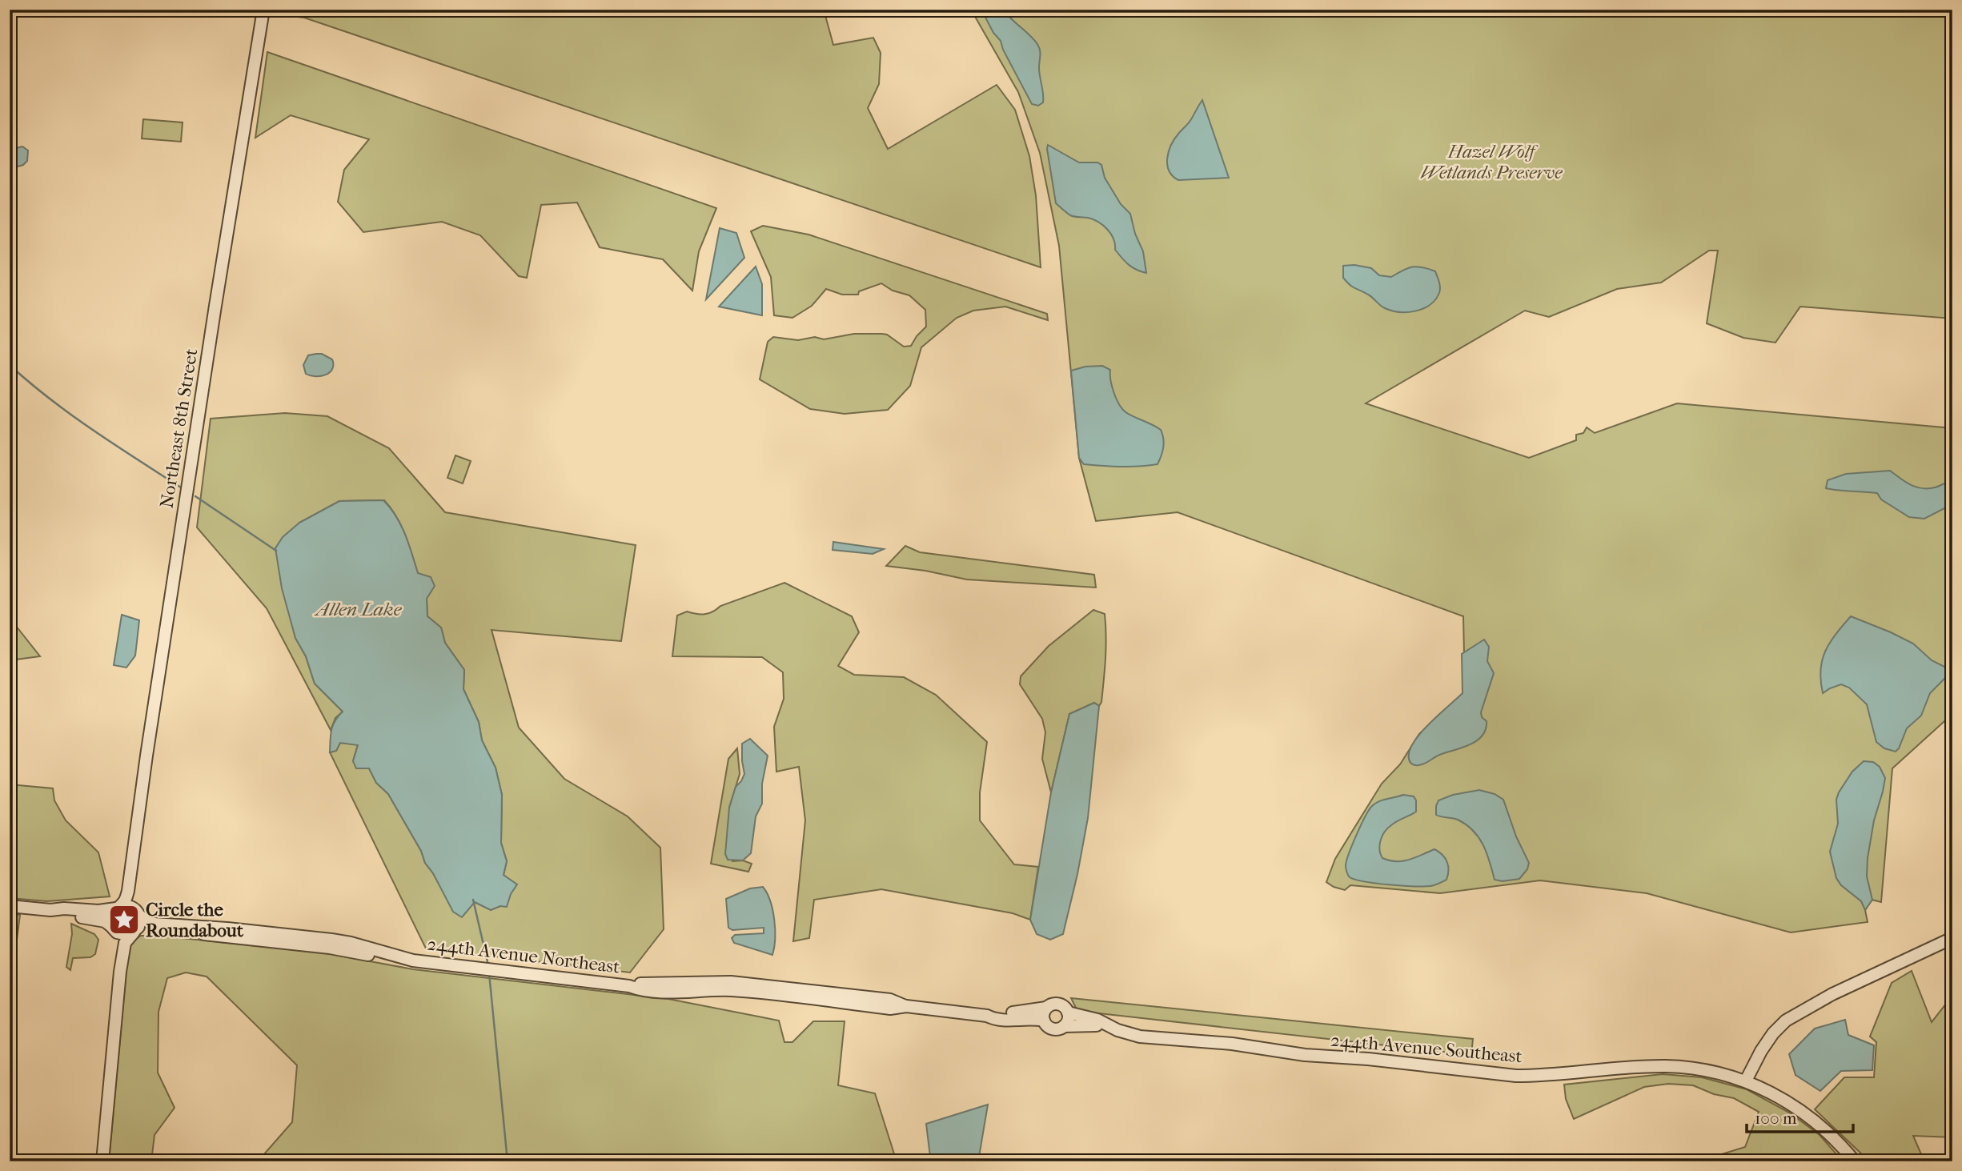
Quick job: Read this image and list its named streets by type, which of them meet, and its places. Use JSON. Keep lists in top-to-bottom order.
{
  "streets": {
    "street": ["Northeast 8th Street", "244th Avenue Northeast", "244th Avenue Southeast"]
  },
  "crossings": [
    ["Northeast 8th Street", "244th Avenue Northeast"]
  ],
  "water": ["Allen Lake"],
  "parks": ["Hazel Wolf Wetlands Preserve"],
  "places": {
    "place": ["Circle the Roundabout"]
  },
  "scale_bar": "100 m"
}
